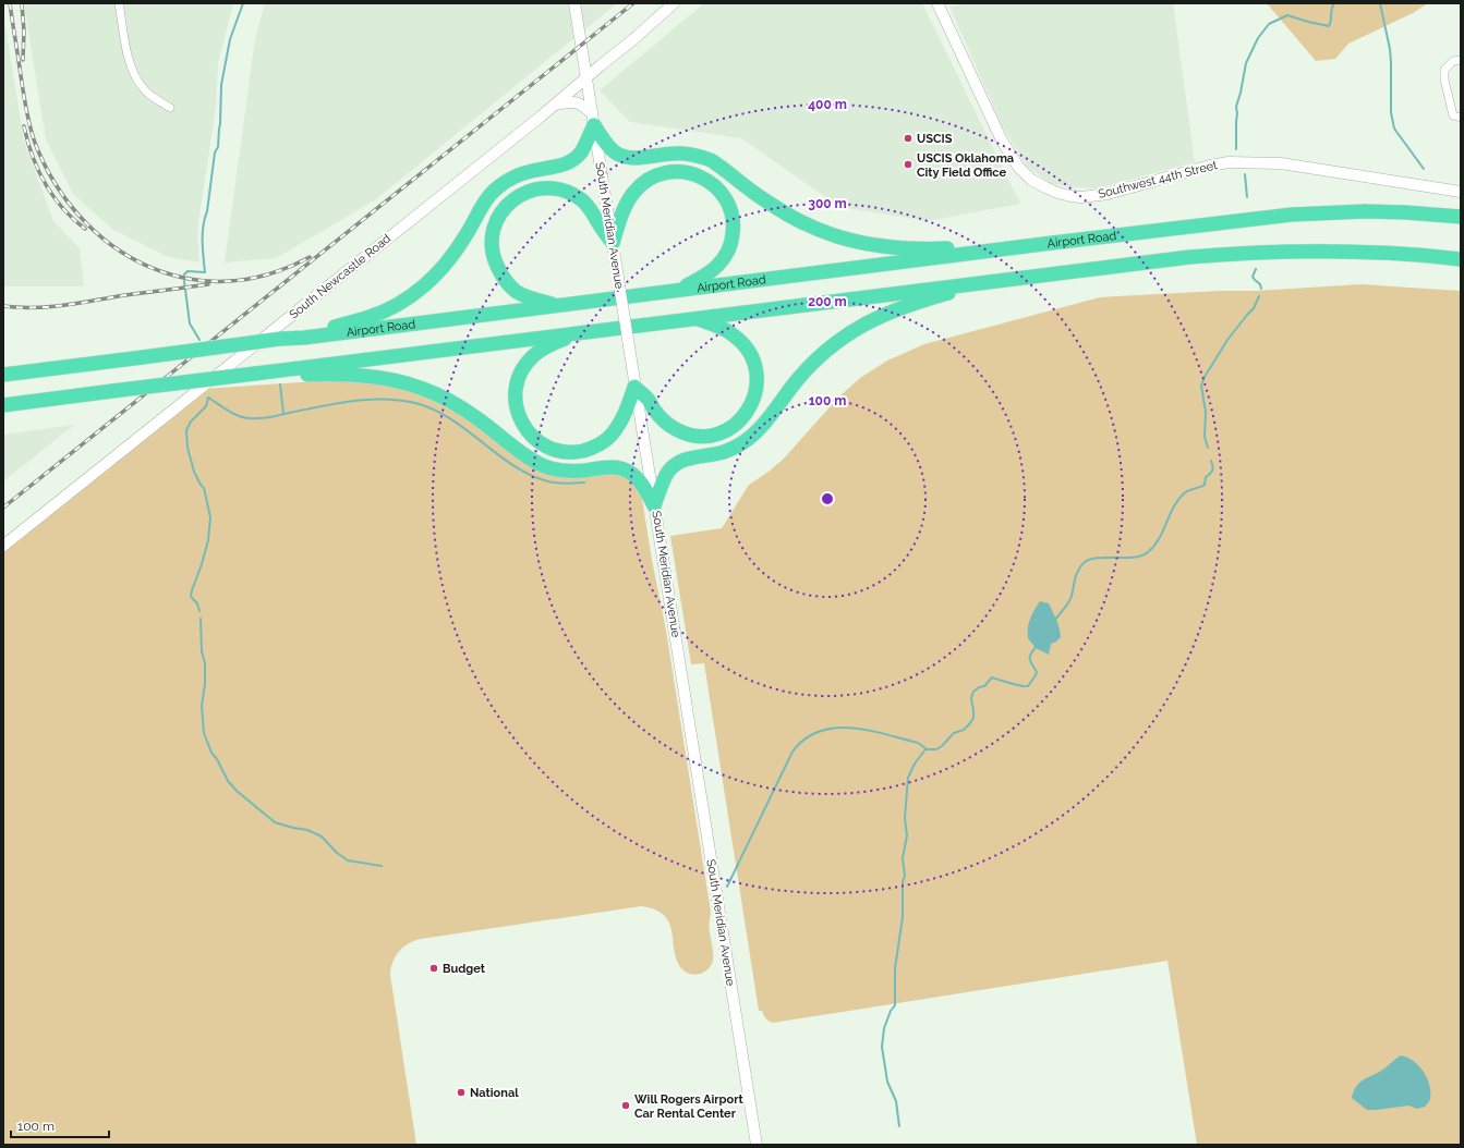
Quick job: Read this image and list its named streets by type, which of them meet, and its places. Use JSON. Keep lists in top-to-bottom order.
{
  "streets": {
    "highway": ["Airport Road"],
    "street": ["Southwest 44th Street", "South Meridian Avenue", "South Newcastle Road"]
  },
  "crossings": [
    ["South Meridian Avenue", "South Newcastle Road"]
  ],
  "places": [
    "USCIS",
    "USCIS Oklahoma City Field Office",
    "Budget",
    "National",
    "Will Rogers Airport Car Rental Center"
  ],
  "scale_bar": "100 m",
  "rings": [
    "400 m",
    "300 m",
    "200 m",
    "100 m"
  ]
}
